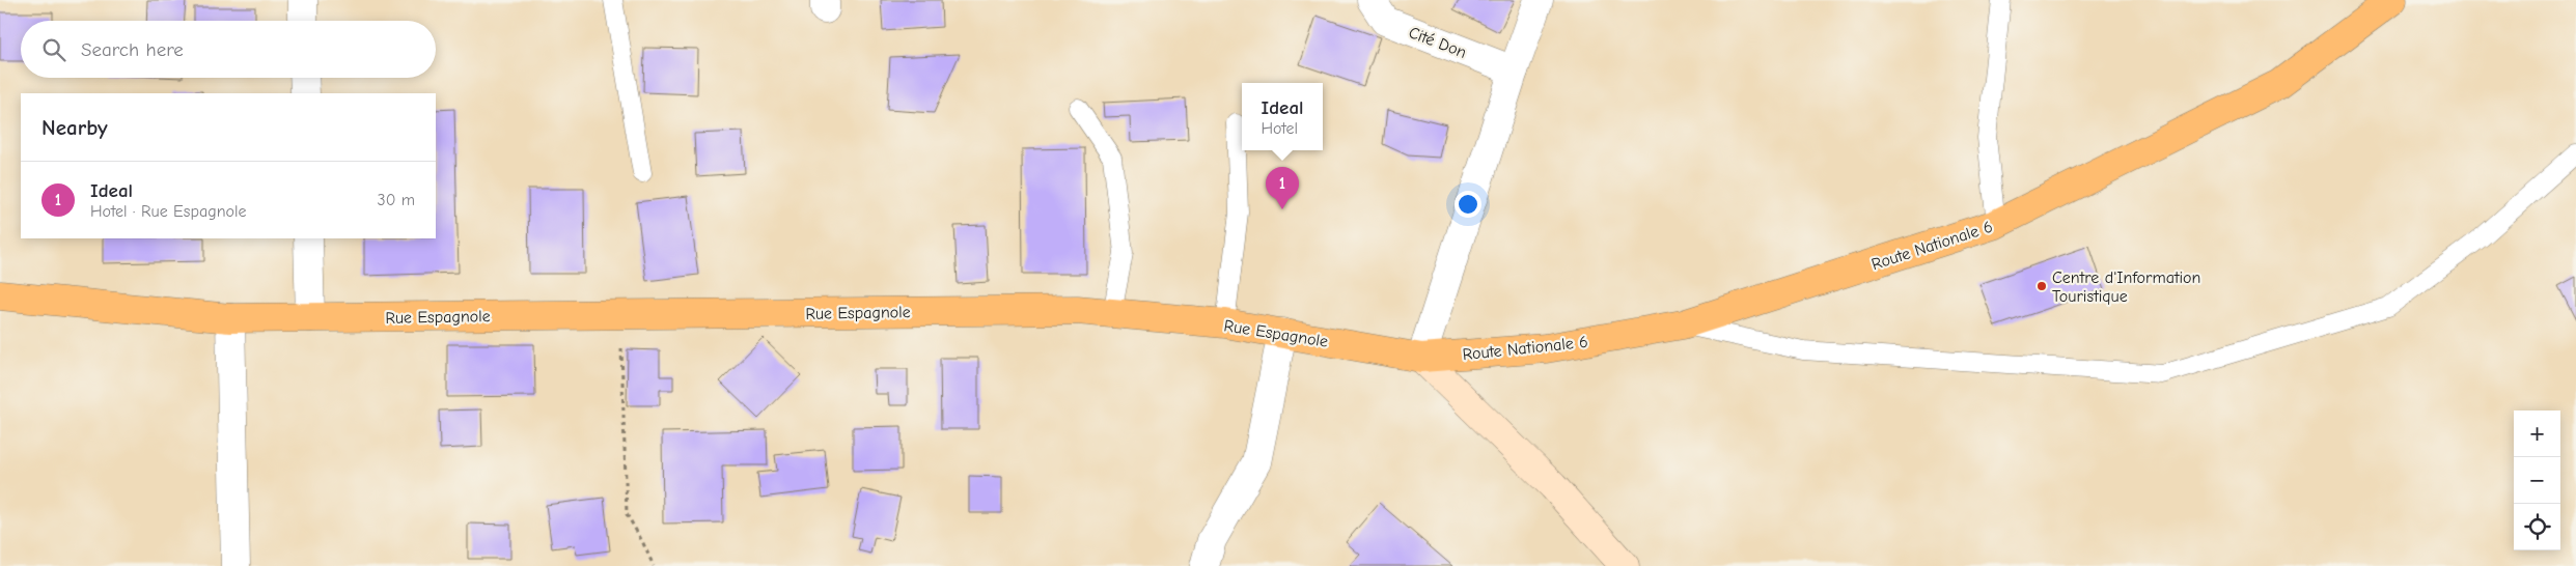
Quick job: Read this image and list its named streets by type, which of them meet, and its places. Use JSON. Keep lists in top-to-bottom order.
{
  "streets": {
    "main road": ["Route Nationale 6", "Rue Espagnole"],
    "street": ["Cité Don"]
  },
  "crossings": [
    ["Route Nationale 6", "Rue Espagnole"]
  ],
  "places": ["Centre d'Information Touristique"],
  "page": {
    "search": "Search here",
    "popup": ["Ideal", "Hotel"],
    "heading": "Nearby",
    "list": [
      {
        "mark": "1",
        "name": "Ideal",
        "note": "Hotel · Rue Espagnole",
        "value": "30 m"
      }
    ],
    "pins": "1",
    "map_buttons": ["+", "−"]
  }
}
